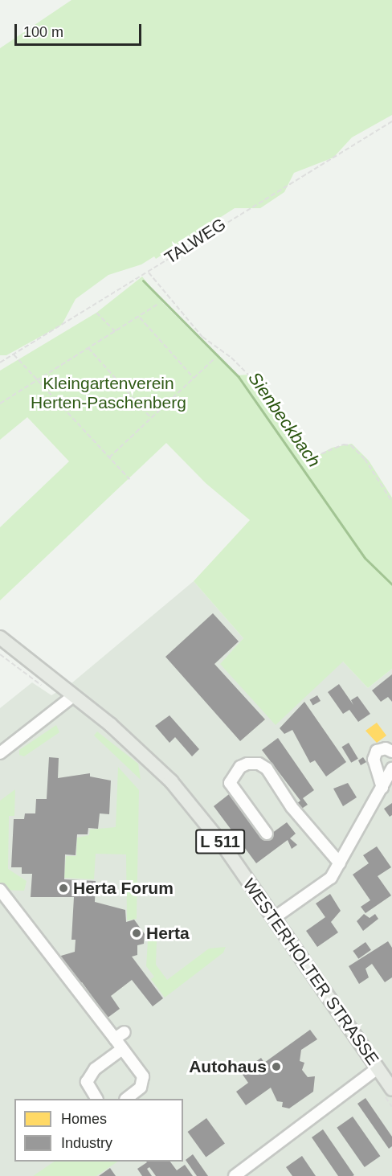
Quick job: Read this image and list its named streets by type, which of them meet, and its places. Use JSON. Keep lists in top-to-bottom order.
{
  "streets": {
    "main road": ["L 511", "WESTERHOLTER STRASSE"],
    "path": ["TALWEG"]
  },
  "water": ["Sienbeckbach"],
  "parks": ["Kleingartenverein Herten-Paschenberg"],
  "places": ["Herta Forum", "Herta", "Autohaus"],
  "legend": ["Homes", "Industry"],
  "scale_bar": "100 m"
}
